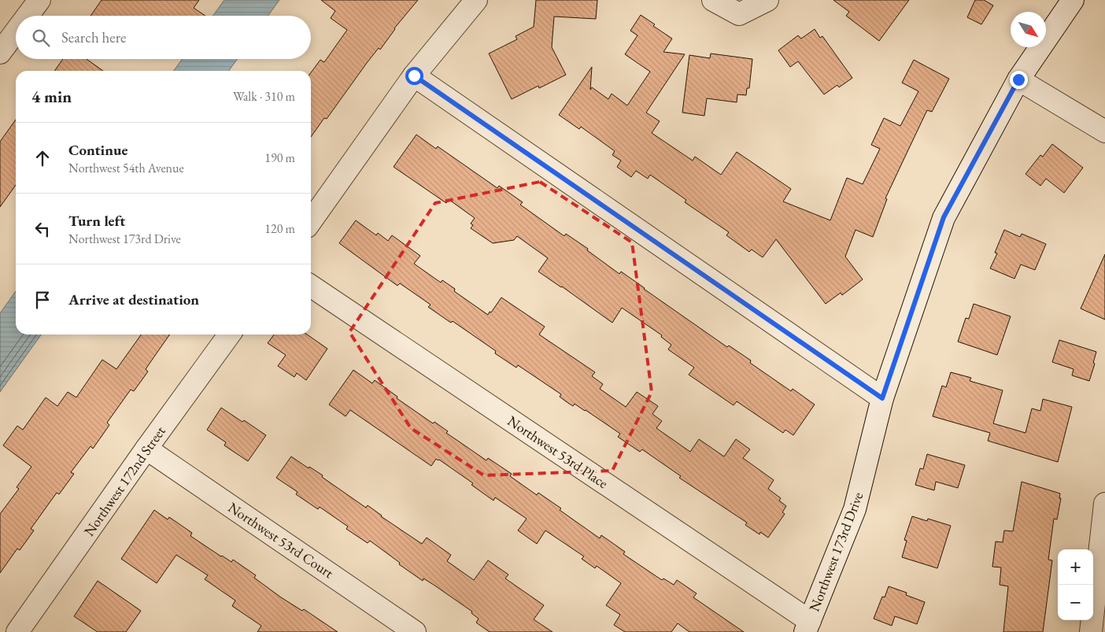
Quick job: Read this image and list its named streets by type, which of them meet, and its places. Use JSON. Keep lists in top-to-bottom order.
{
  "streets": {
    "street": [
      "Northwest 53rd Place",
      "Northwest 172nd Street",
      "Northwest 53rd Court",
      "Northwest 173rd Drive"
    ]
  },
  "crossings": [
    ["Northwest 53rd Place", "Northwest 173rd Drive"],
    ["Northwest 172nd Street", "Northwest 53rd Court"]
  ],
  "north": "bottom right",
  "page": {
    "search": "Search here",
    "heading": ["4 min", "Walk · 310 m"],
    "list": [
      ["Continue", "Northwest 54th Avenue", "190 m"],
      ["Turn left", "Northwest 173rd Drive", "120 m"],
      "Arrive at destination"
    ],
    "map_buttons": ["+", "−"]
  }
}
